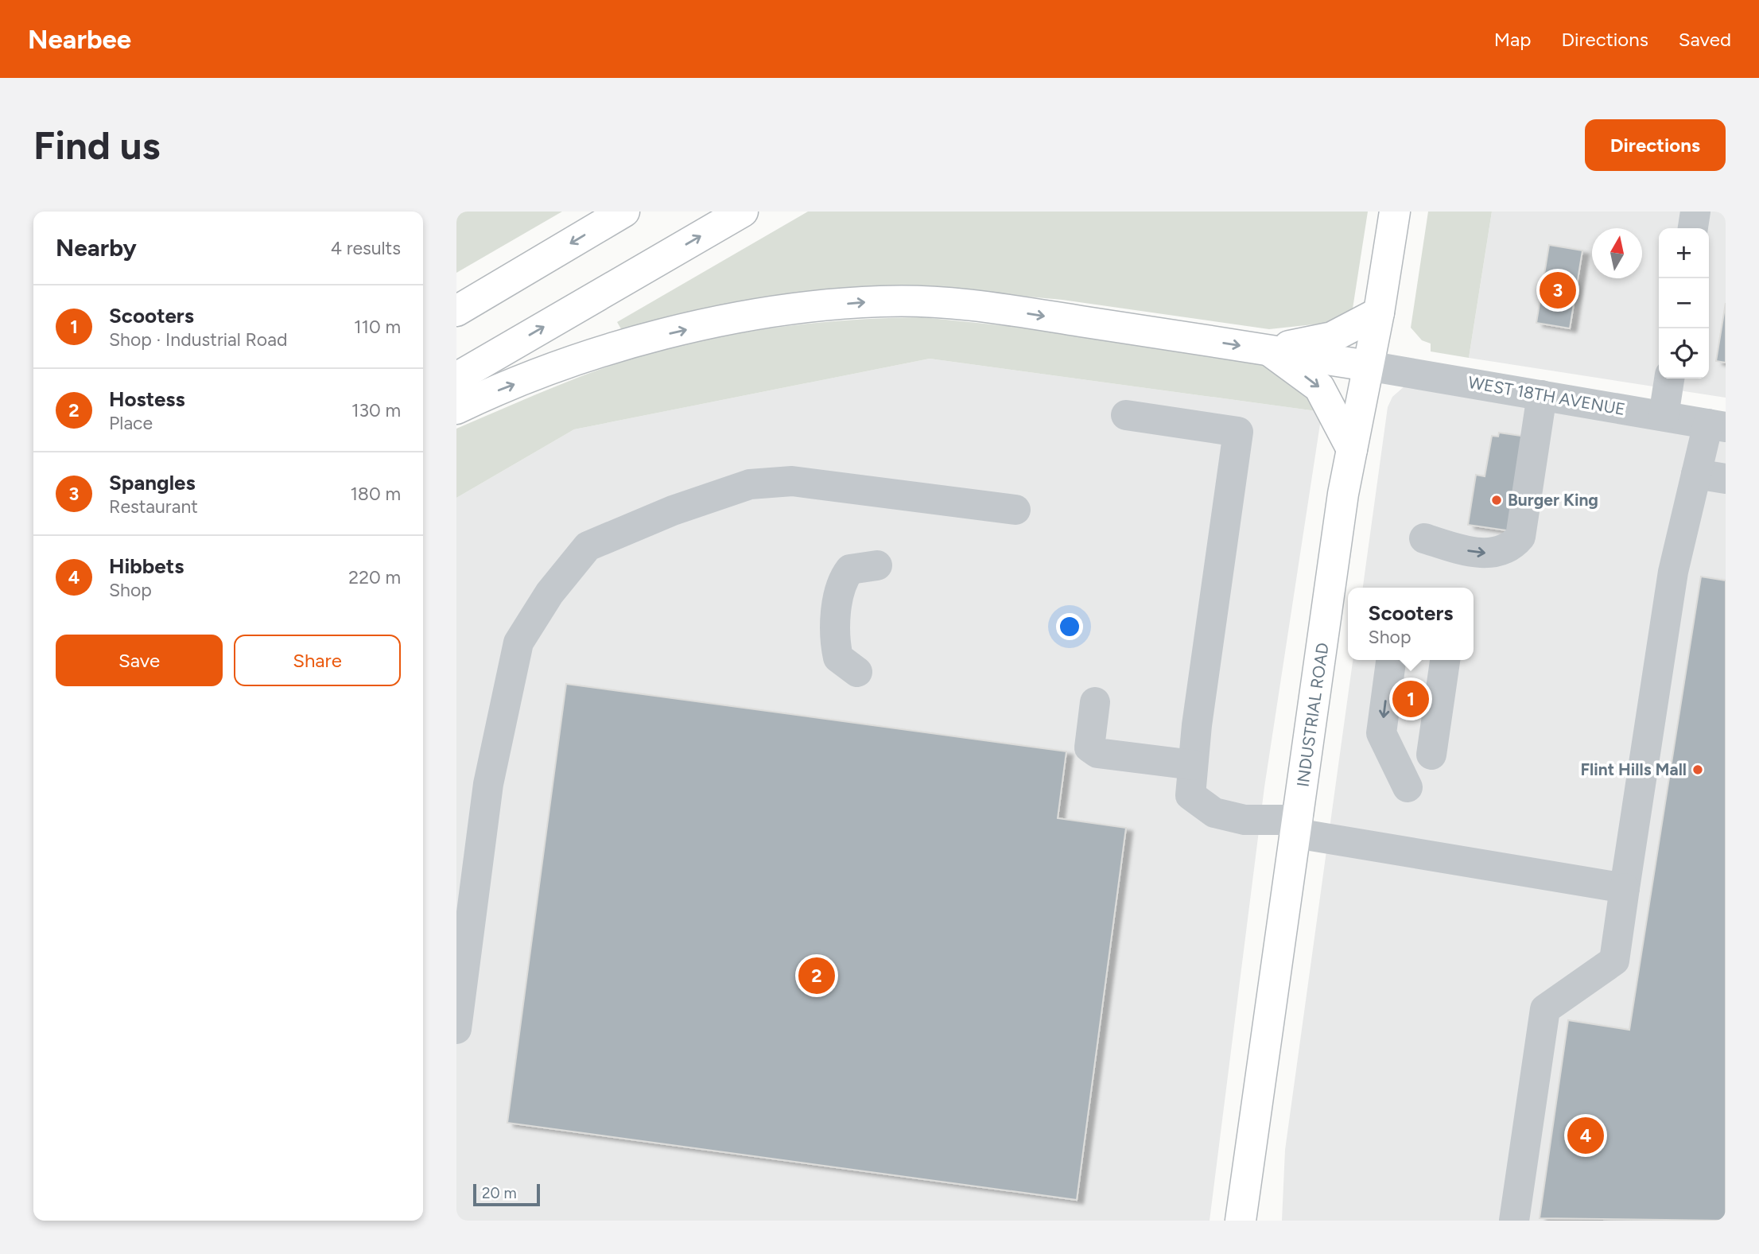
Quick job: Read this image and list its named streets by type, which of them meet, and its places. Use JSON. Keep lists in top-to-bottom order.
{
  "streets": {
    "main road": ["INDUSTRIAL ROAD"],
    "street": ["WEST 18TH AVENUE"]
  },
  "crossings": [
    ["WEST 18TH AVENUE", "INDUSTRIAL ROAD"]
  ],
  "places": ["Burger King", "Flint Hills Mall"],
  "scale_bar": "20 m",
  "north": "top",
  "page": {
    "header": "Nearbee",
    "nav": ["Map", "Directions", "Saved"],
    "buttons": [
      "Directions",
      ["Save", "Share"]
    ],
    "title": "Find us",
    "heading": ["Nearby", "4 results"],
    "map_buttons": ["+", "−"],
    "pins": [
      "3",
      "1",
      "2",
      "4"
    ],
    "list": [
      {
        "mark": "1",
        "name": "Scooters",
        "note": "Shop · Industrial Road",
        "value": "110 m"
      },
      {
        "mark": "2",
        "name": "Hostess",
        "note": "Place",
        "value": "130 m"
      },
      {
        "mark": "3",
        "name": "Spangles",
        "note": "Restaurant",
        "value": "180 m"
      },
      {
        "mark": "4",
        "name": "Hibbets",
        "note": "Shop",
        "value": "220 m"
      }
    ],
    "popup": ["Scooters", "Shop"],
    "scale": "20 m"
  }
}
